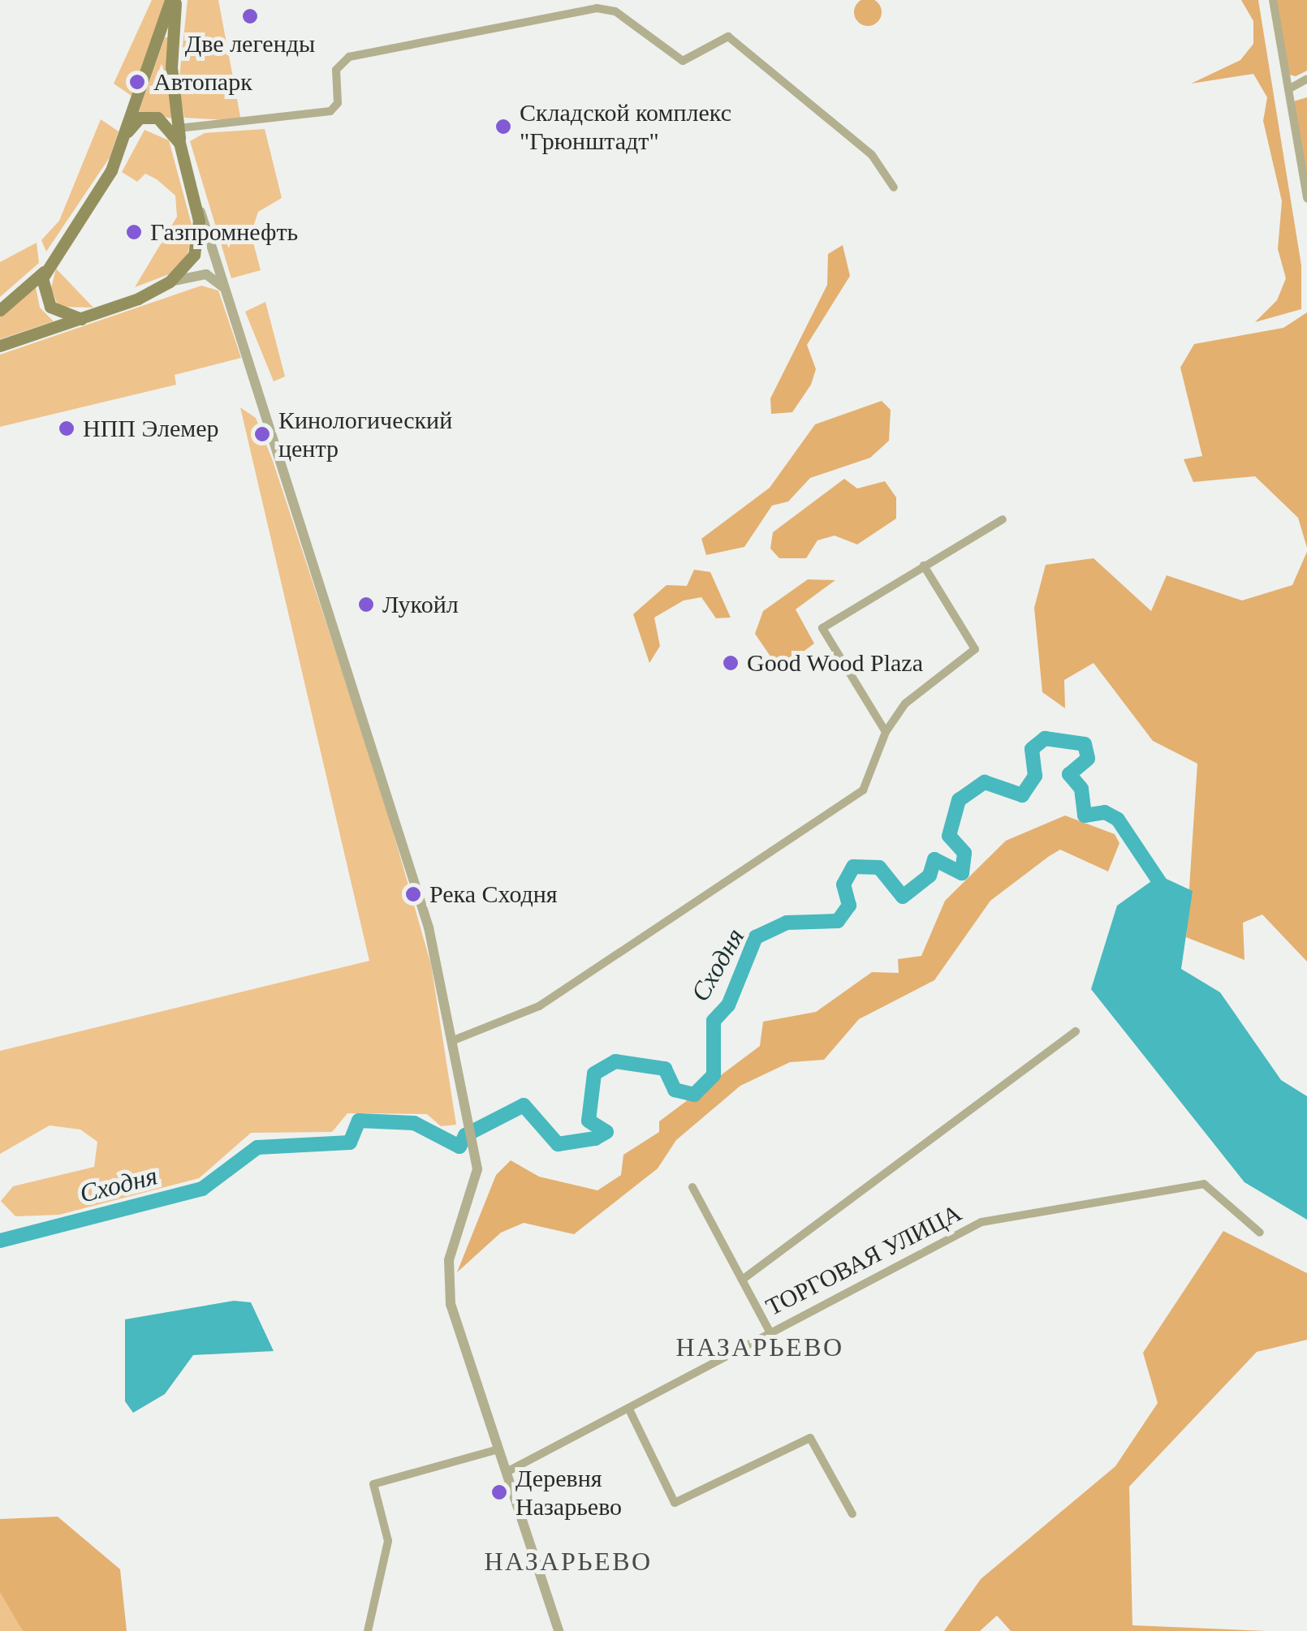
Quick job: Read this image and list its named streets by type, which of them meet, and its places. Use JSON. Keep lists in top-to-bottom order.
{
  "streets": {
    "street": ["ТОРГОВАЯ УЛИЦА"]
  },
  "districts": ["НАЗАРЬЕВО", "НАЗАРЬЕВО"],
  "water": ["Сходня"],
  "places": [
    "Две легенды",
    "Автопарк",
    "Складской комплекс \"Грюнштадт\"",
    "Газпромнефть",
    "НПП Элемер",
    "Кинологический центр",
    "Лукойл",
    "Good Wood Plaza",
    "Река Сходня",
    "Деревня Назарьево"
  ]
}
